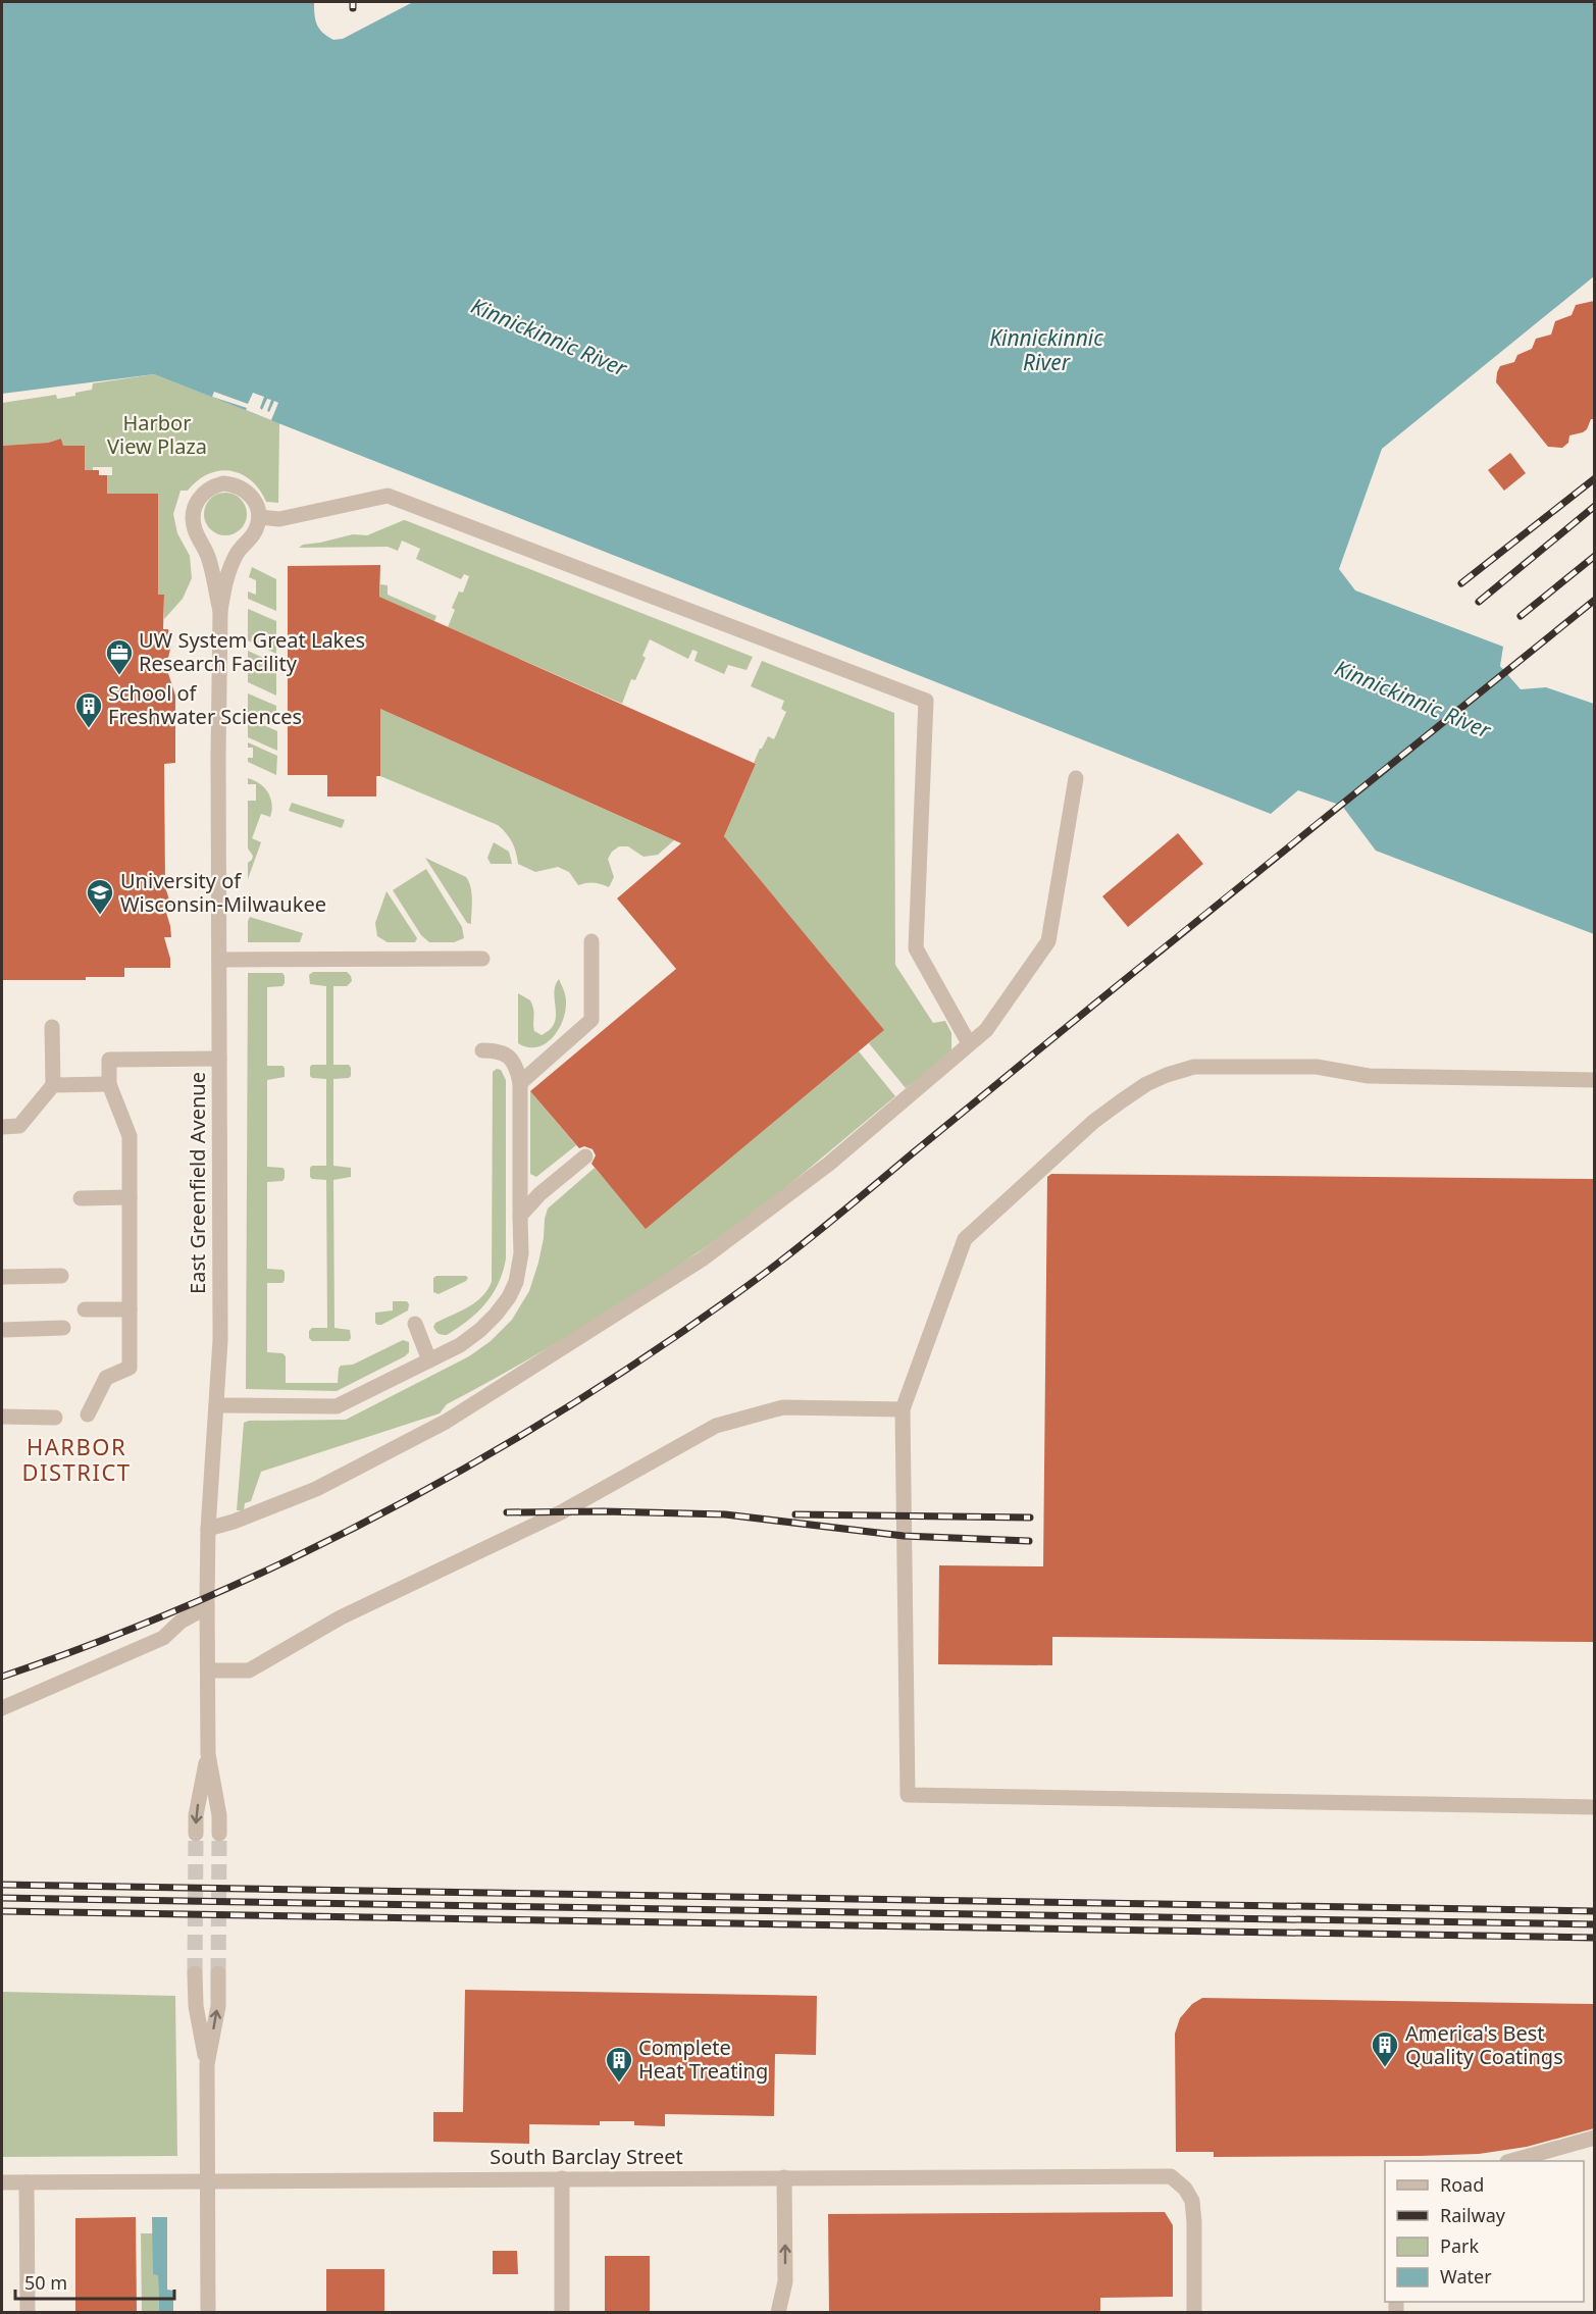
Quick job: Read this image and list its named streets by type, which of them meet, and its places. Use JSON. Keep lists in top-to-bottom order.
{
  "streets": {
    "street": ["East Greenfield Avenue", "South Barclay Street"]
  },
  "districts": ["HARBOR DISTRICT"],
  "water": ["Kinnickinnic River"],
  "parks": ["Harbor View Plaza"],
  "places": {
    "office": ["UW System Great Lakes Research Facility"],
    "building": ["School of Freshwater Sciences", "America's Best Quality Coatings", "Complete Heat Treating"],
    "school or university": ["University of Wisconsin-Milwaukee"]
  },
  "legend": [
    "Road",
    "Railway",
    "Park",
    "Water"
  ],
  "scale_bar": "50 m"
}
